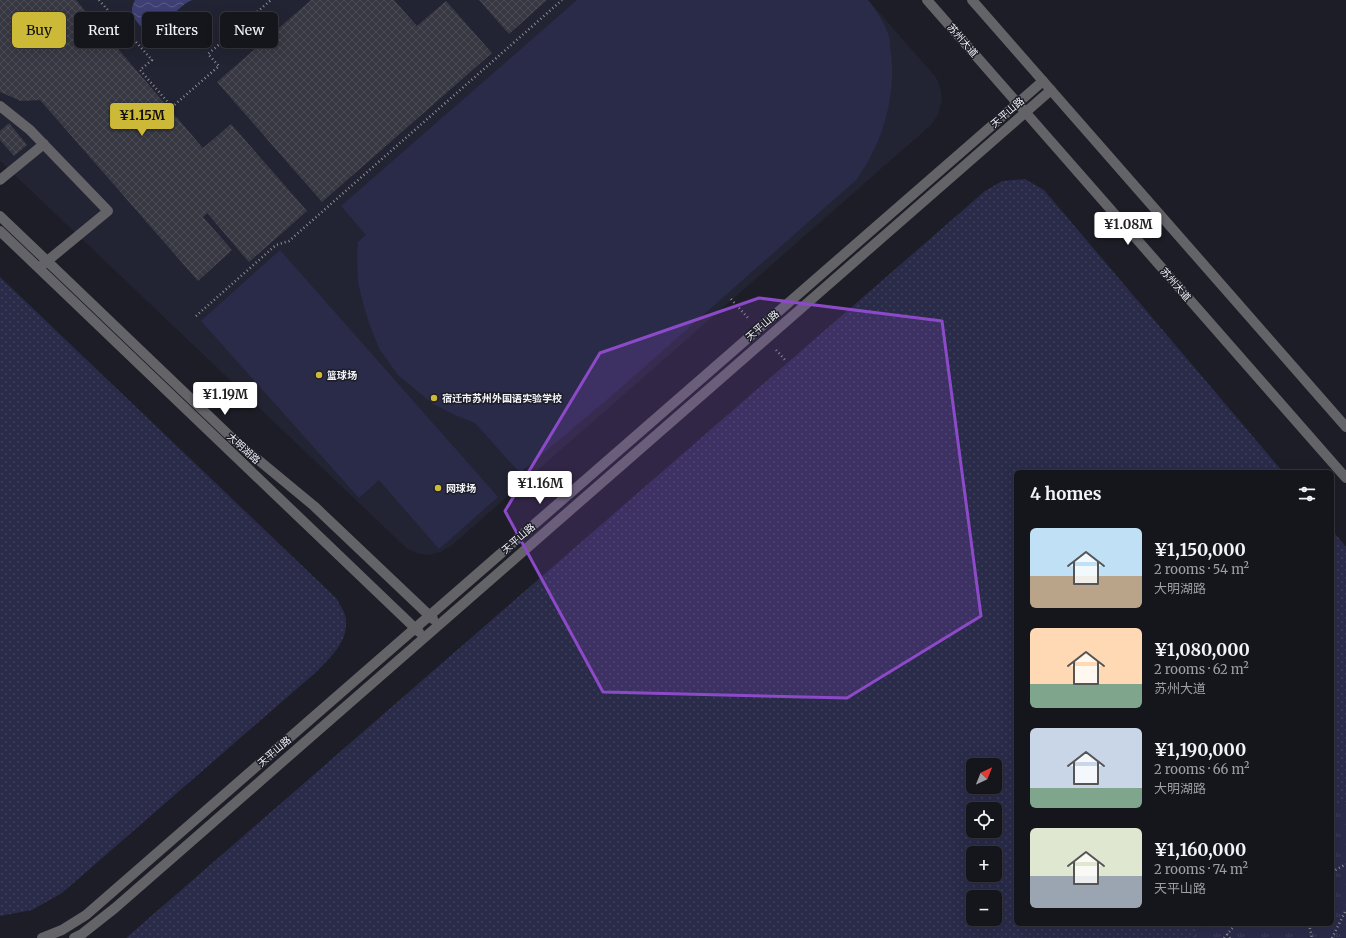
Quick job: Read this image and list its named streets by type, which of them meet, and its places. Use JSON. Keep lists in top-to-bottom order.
{
  "streets": {
    "street": ["苏州大道", "天平山路", "大明湖路"]
  },
  "crossings": [
    ["苏州大道", "天平山路"],
    ["天平山路", "大明湖路"]
  ],
  "places": ["篮球场", "宿迁市苏州外国语实验学校", "网球场"],
  "north": "top right",
  "page": {
    "chip": [
      "Buy",
      "Rent",
      "Filters",
      "New"
    ],
    "price": [
      "¥1.15M",
      "¥1.08M",
      "¥1.19M",
      "¥1.16M"
    ],
    "heading": "4 homes",
    "list": [
      {
        "name": "¥1,150,000",
        "note": "2 rooms · 54 m² · 大明湖路"
      },
      {
        "name": "¥1,080,000",
        "note": "2 rooms · 62 m² · 苏州大道"
      },
      {
        "name": "¥1,190,000",
        "note": "2 rooms · 66 m² · 大明湖路"
      },
      {
        "name": "¥1,160,000",
        "note": "2 rooms · 74 m² · 天平山路"
      }
    ],
    "map_buttons": ["+", "−"]
  }
}
